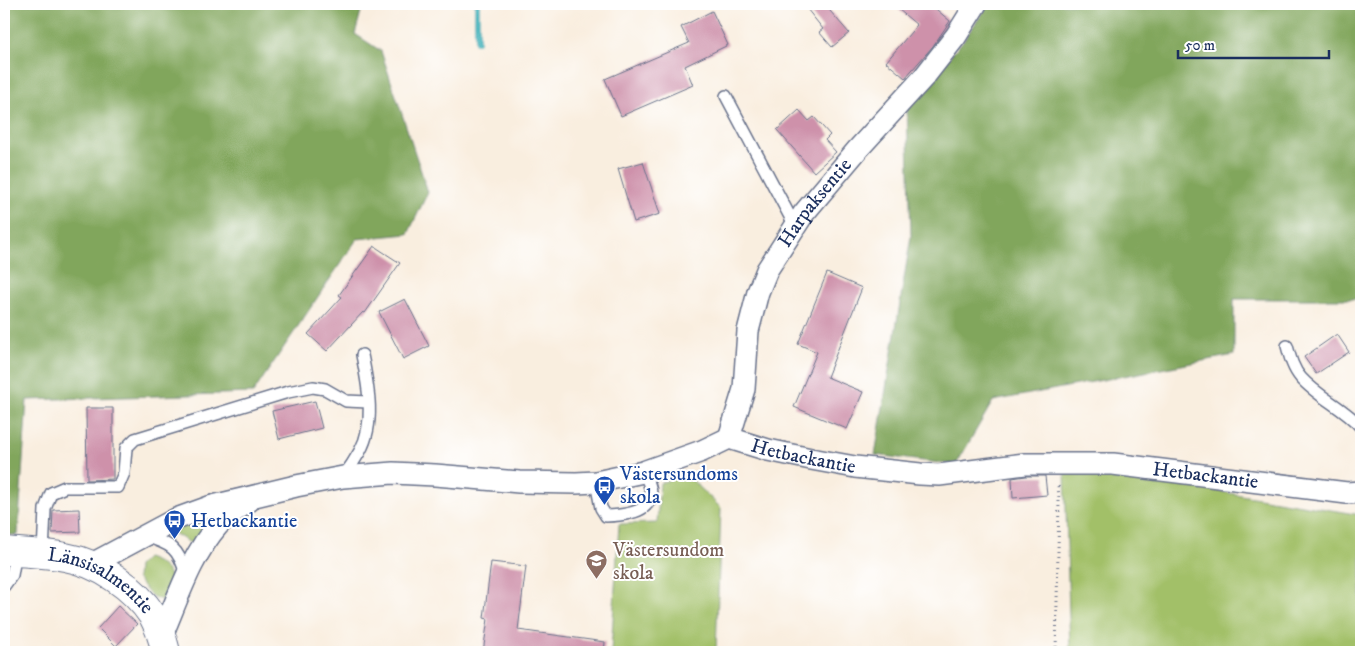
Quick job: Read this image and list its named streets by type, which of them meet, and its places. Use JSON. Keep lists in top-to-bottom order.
{
  "streets": {
    "street": ["Harpaksentie", "Hetbackantie", "Länsisalmentie"]
  },
  "crossings": [
    ["Harpaksentie", "Hetbackantie"],
    ["Hetbackantie", "Länsisalmentie"]
  ],
  "places": {
    "bus stop": ["Västersundoms skola", "Hetbackantie"],
    "school or university": ["Västersundom skola"]
  },
  "scale_bar": "50 m"
}
